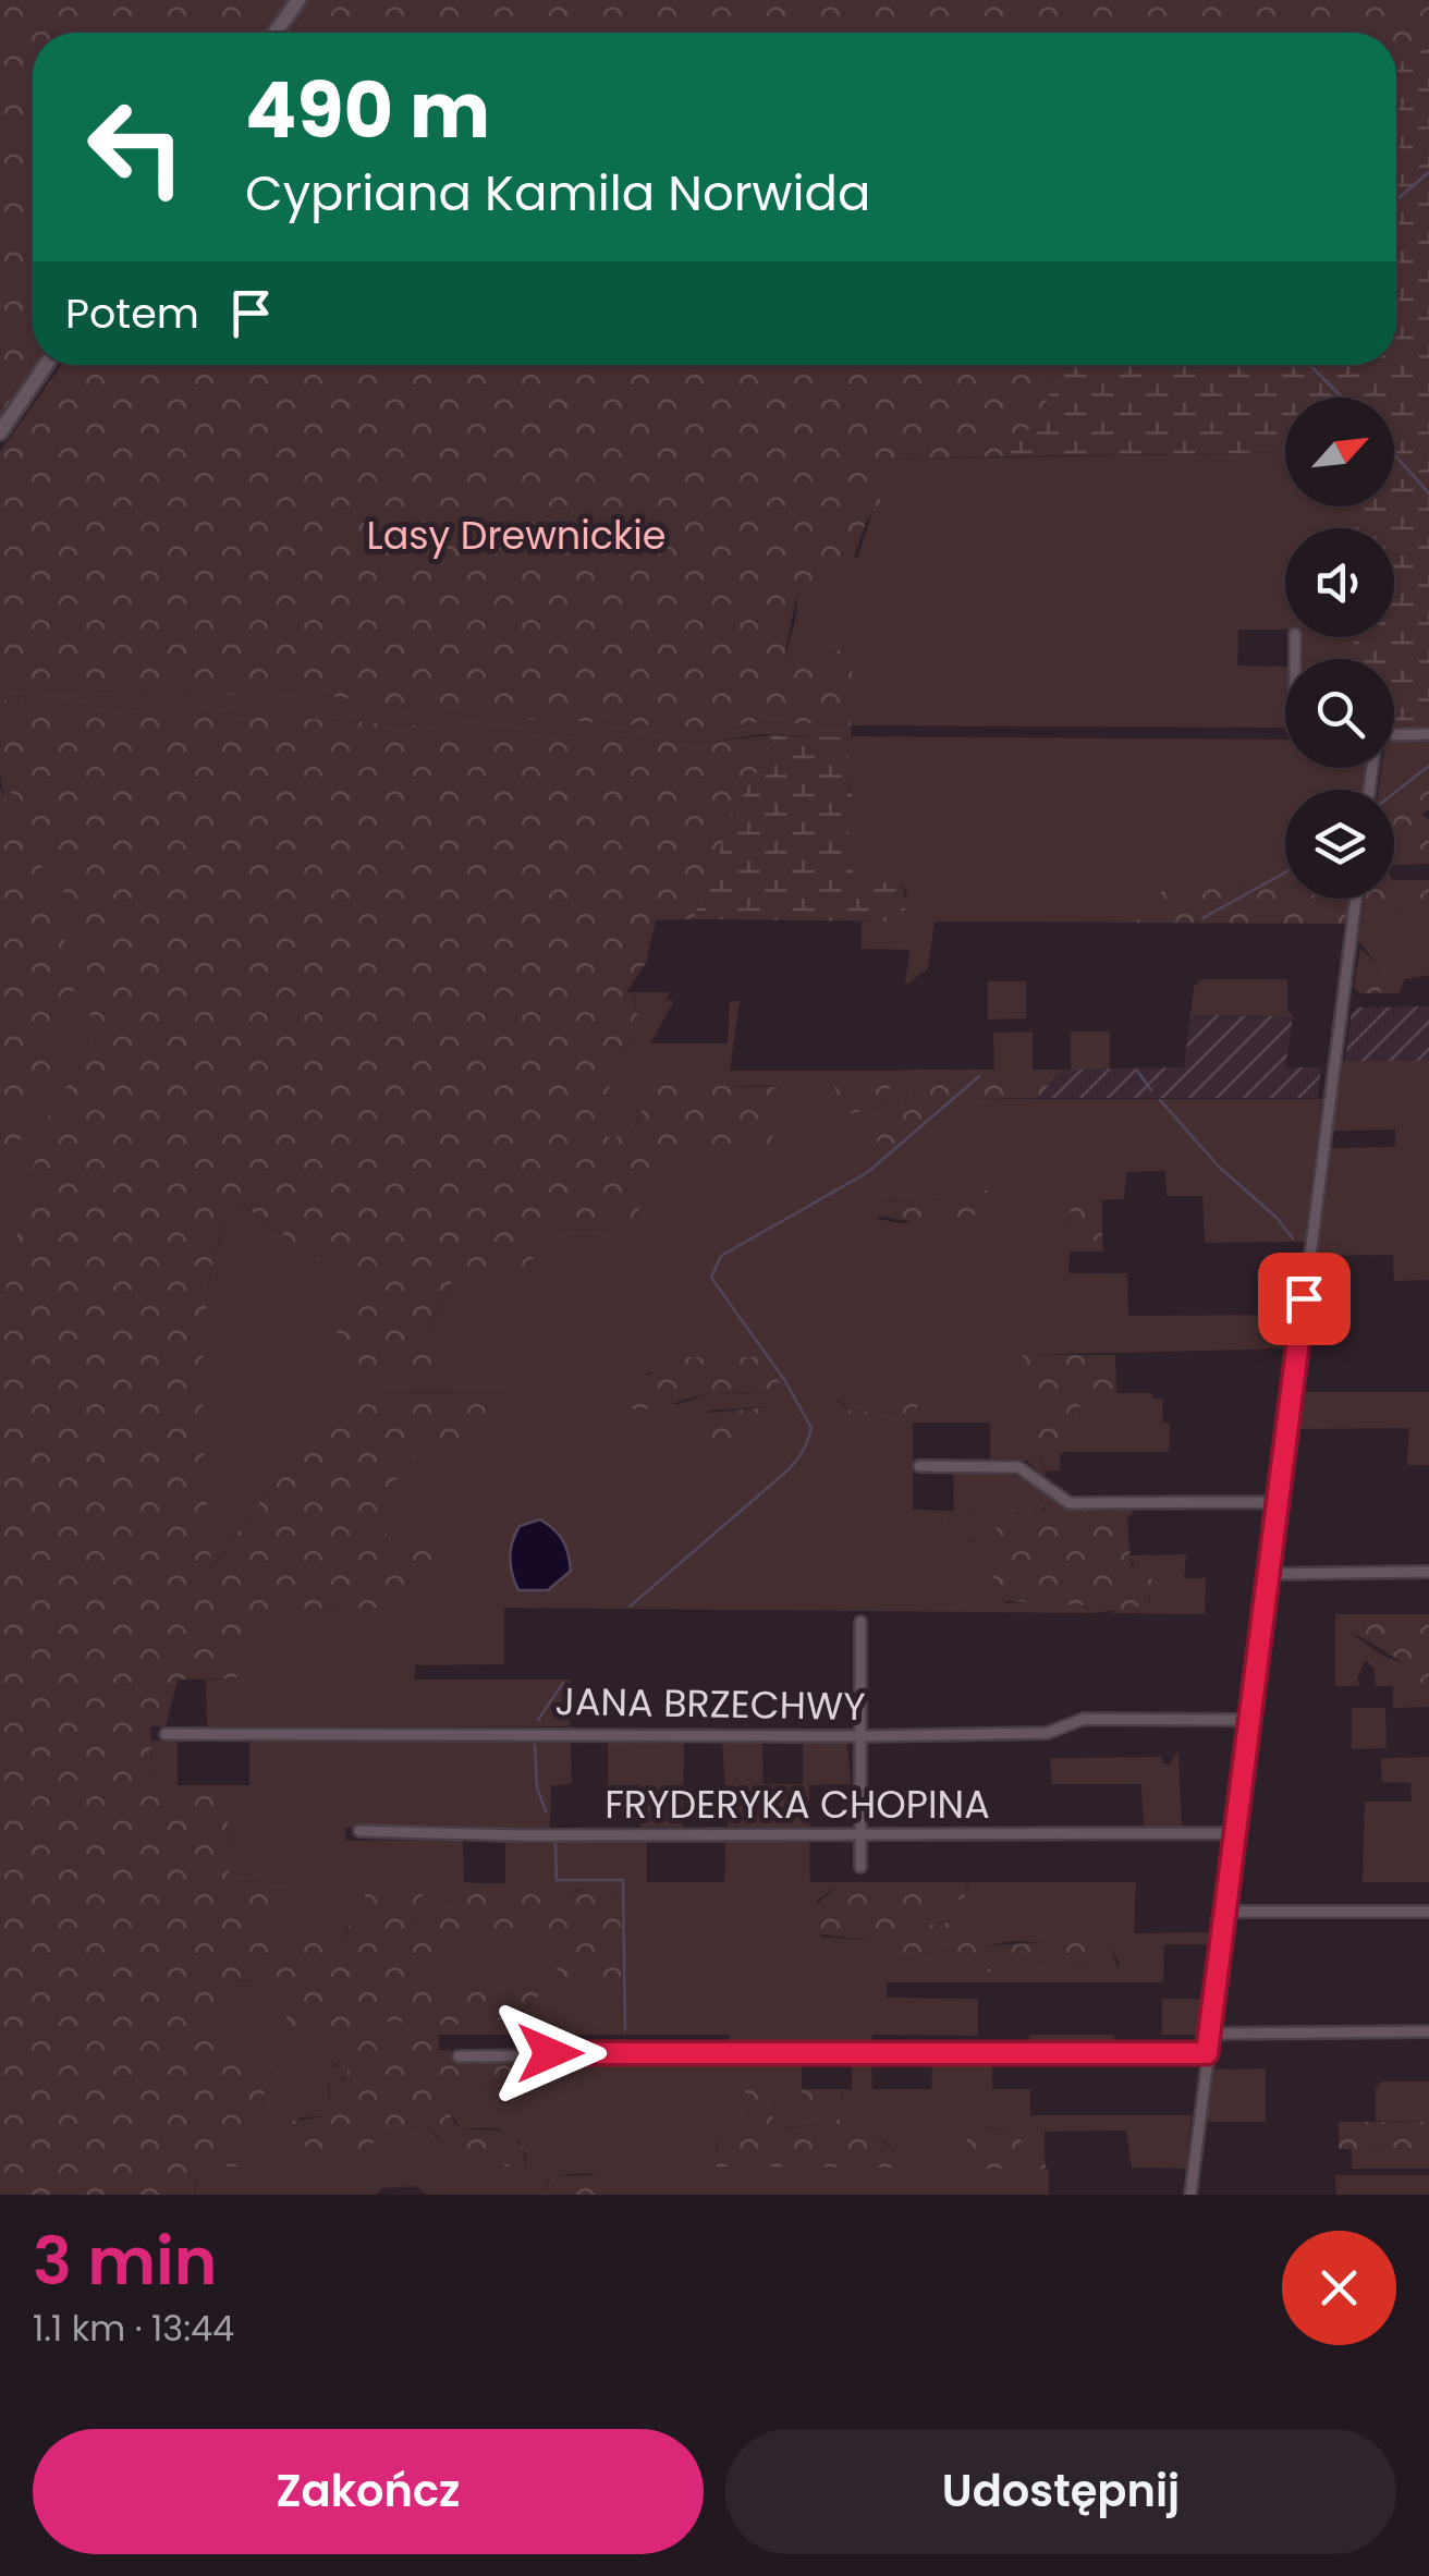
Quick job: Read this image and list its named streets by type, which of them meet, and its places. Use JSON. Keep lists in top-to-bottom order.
{
  "streets": {
    "street": ["JANA BRZECHWY", "FRYDERYKA CHOPINA"]
  },
  "parks": ["Lasy Drewnickie"],
  "north": "top right",
  "page": {
    "turn": ["490 m", "Cypriana Kamila Norwida"],
    "then": "Potem",
    "heading": ["3 min", "1.1 km · 13:44"],
    "buttons": ["Zakończ", "Udostępnij"]
  }
}
